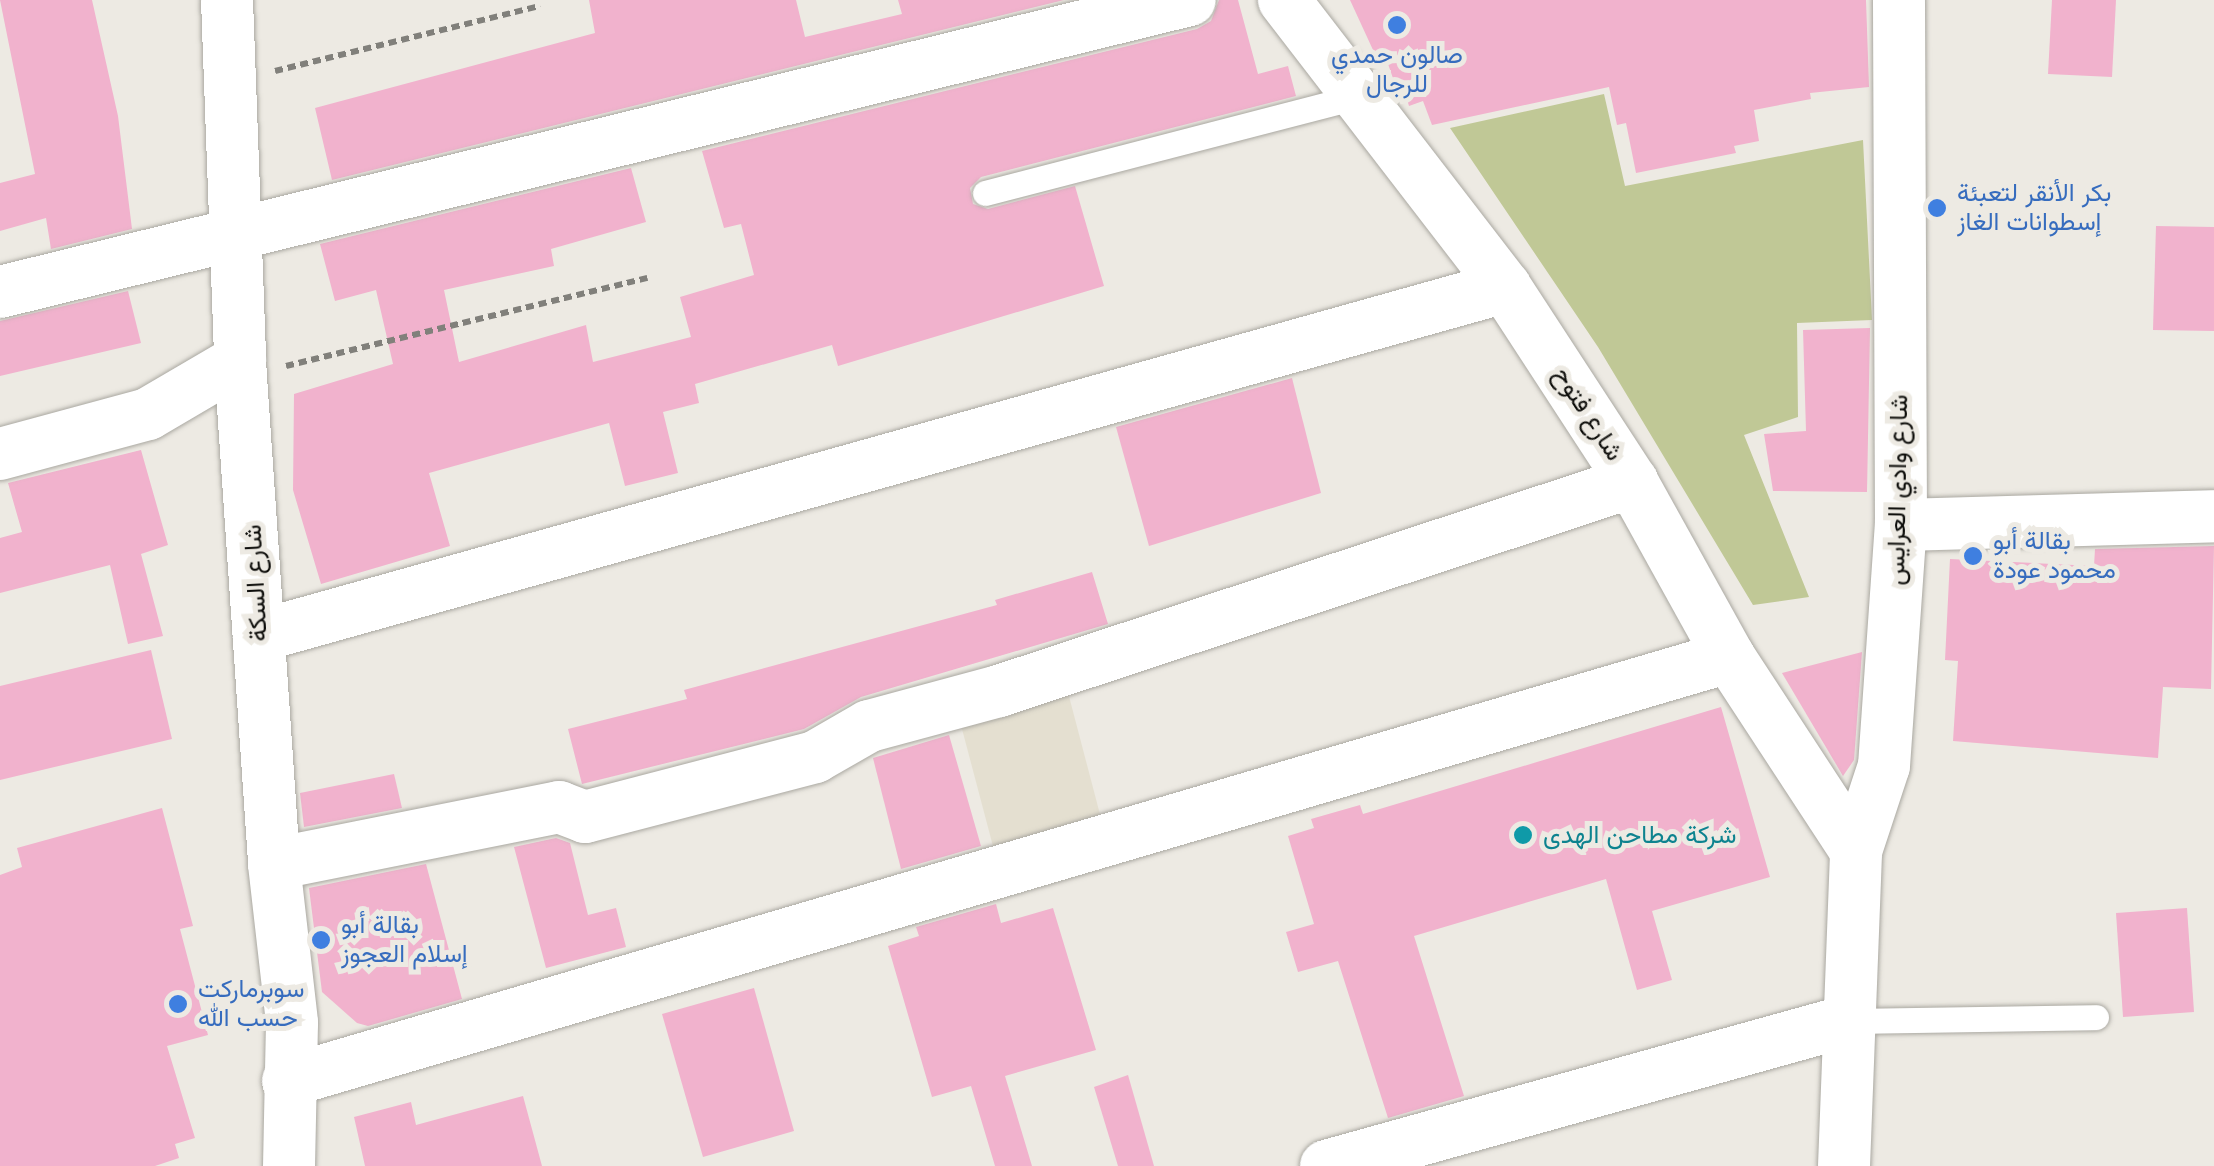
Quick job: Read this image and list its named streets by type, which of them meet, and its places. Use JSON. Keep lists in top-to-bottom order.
{
  "streets": {
    "street": ["شارع فتوح", "شارع وادي العرايس", "شارع السكة"]
  },
  "crossings": [
    ["شارع فتوح", "شارع وادي العرايس"]
  ],
  "places": [
    "صالون حمدي للرجال",
    "بكر الأنقر لتعبئة إسطوانات الغاز",
    "بقالة أبو محمود عودة",
    "شركة مطاحن الهدى",
    "بقالة أبو إسلام العجوز",
    "سوبرماركت حسب الله"
  ]
}
